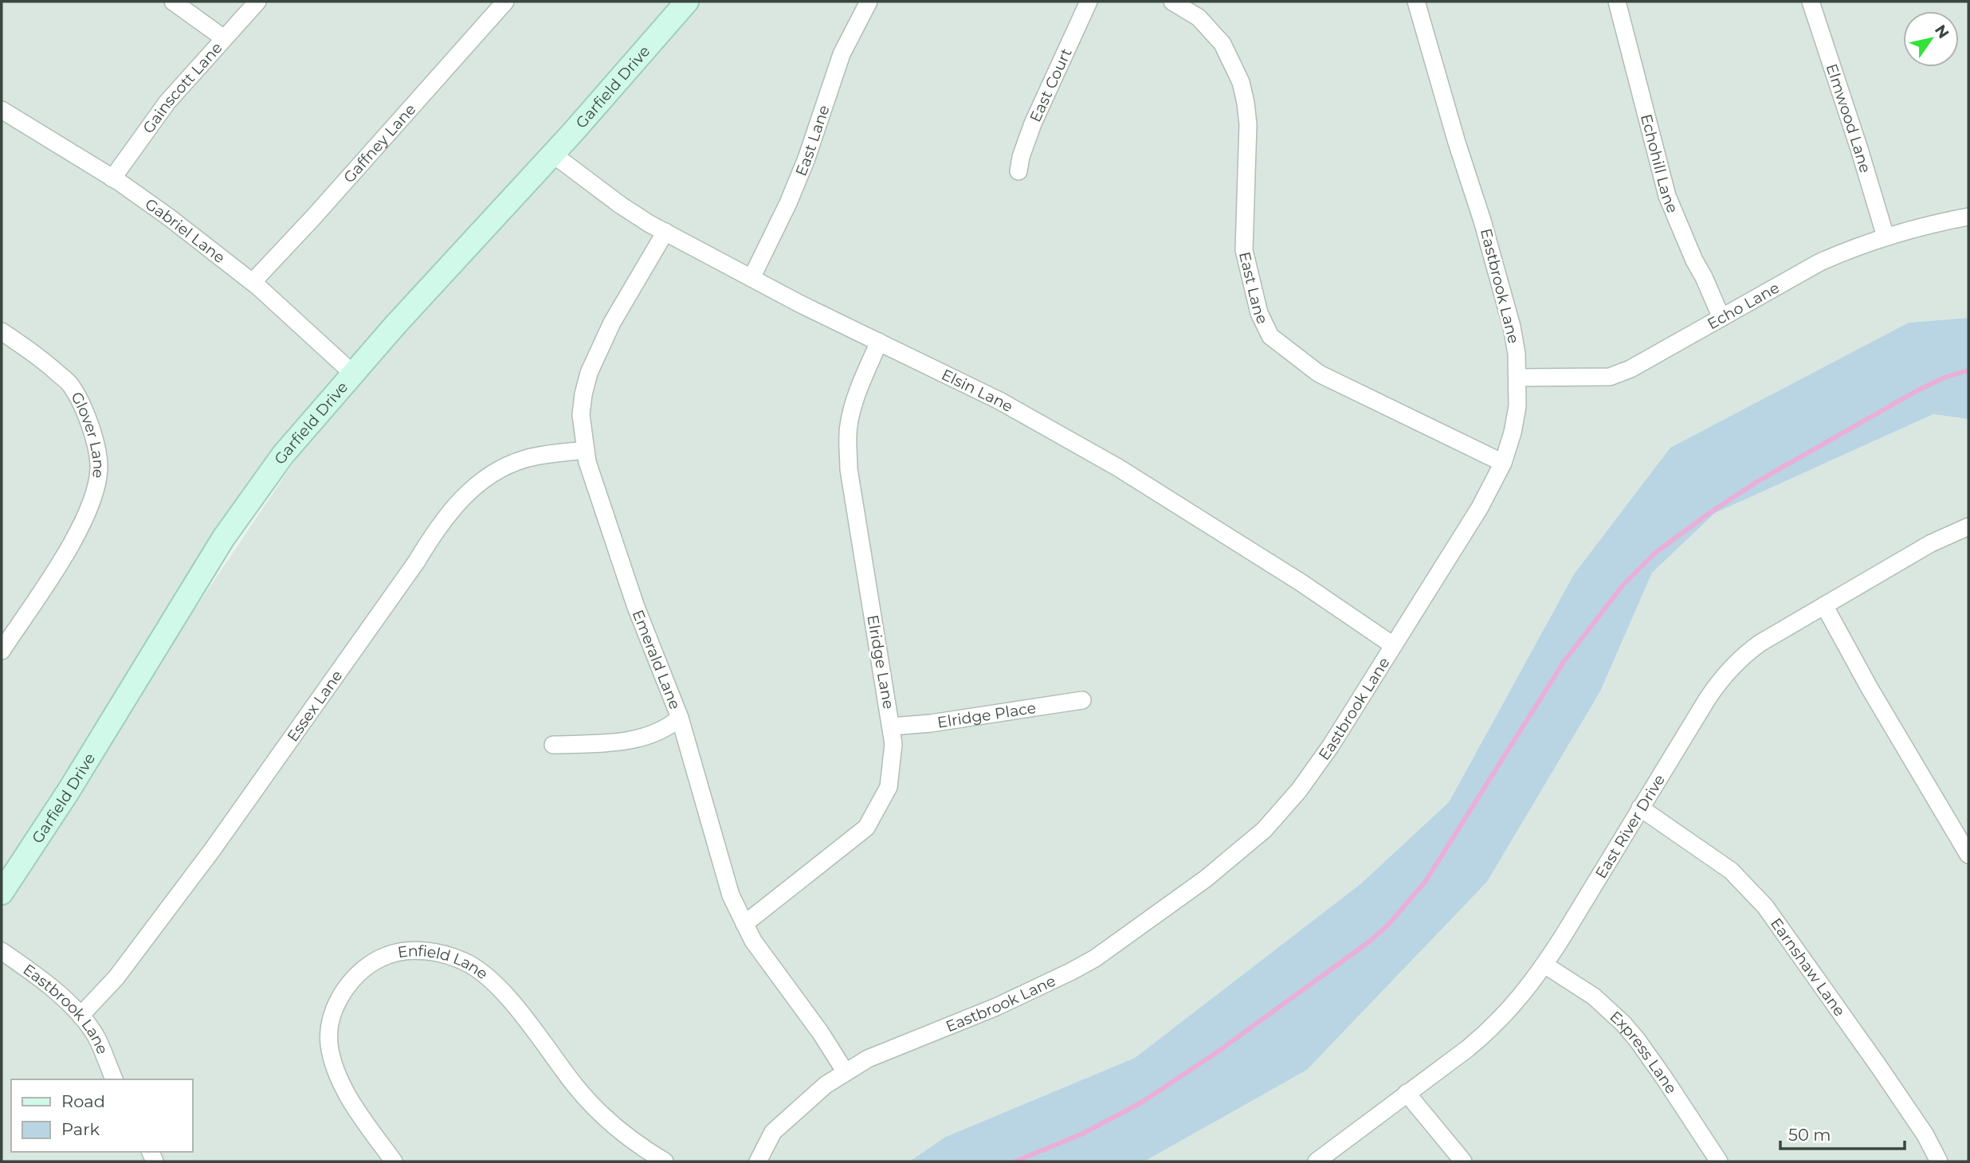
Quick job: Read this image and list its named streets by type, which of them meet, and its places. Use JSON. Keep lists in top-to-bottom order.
{
  "streets": {
    "street": [
      "East Court",
      "Garfield Drive",
      "Gainscott Lane",
      "Elmwood Lane",
      "East Lane",
      "Gaffney Lane",
      "Echohill Lane",
      "Gabriel Lane",
      "Eastbrook Lane",
      "Echo Lane",
      "Elsin Lane",
      "Glover Lane",
      "Emerald Lane",
      "Elridge Lane",
      "Essex Lane",
      "Elridge Place",
      "East River Drive",
      "Earnshaw Lane",
      "Enfield Lane",
      "Express Lane"
    ]
  },
  "crossings": [
    ["Garfield Drive", "Gabriel Lane"],
    ["Garfield Drive", "Elsin Lane"],
    ["Gainscott Lane", "Gabriel Lane"],
    ["Elmwood Lane", "Echo Lane"],
    ["East Lane", "Eastbrook Lane"],
    ["East Lane", "Elsin Lane"],
    ["Gaffney Lane", "Gabriel Lane"],
    ["Echohill Lane", "Echo Lane"],
    ["Eastbrook Lane", "Echo Lane"],
    ["Eastbrook Lane", "Elsin Lane"],
    ["Eastbrook Lane", "Emerald Lane"],
    ["Eastbrook Lane", "Essex Lane"],
    ["Elsin Lane", "Emerald Lane"],
    ["Elsin Lane", "Elridge Lane"],
    ["Emerald Lane", "Elridge Lane"],
    ["Emerald Lane", "Essex Lane"],
    ["Elridge Lane", "Elridge Place"],
    ["East River Drive", "Earnshaw Lane"],
    ["East River Drive", "Express Lane"]
  ],
  "legend": ["Road", "Park"],
  "scale_bar": "50 m",
  "north": "top right"
}
